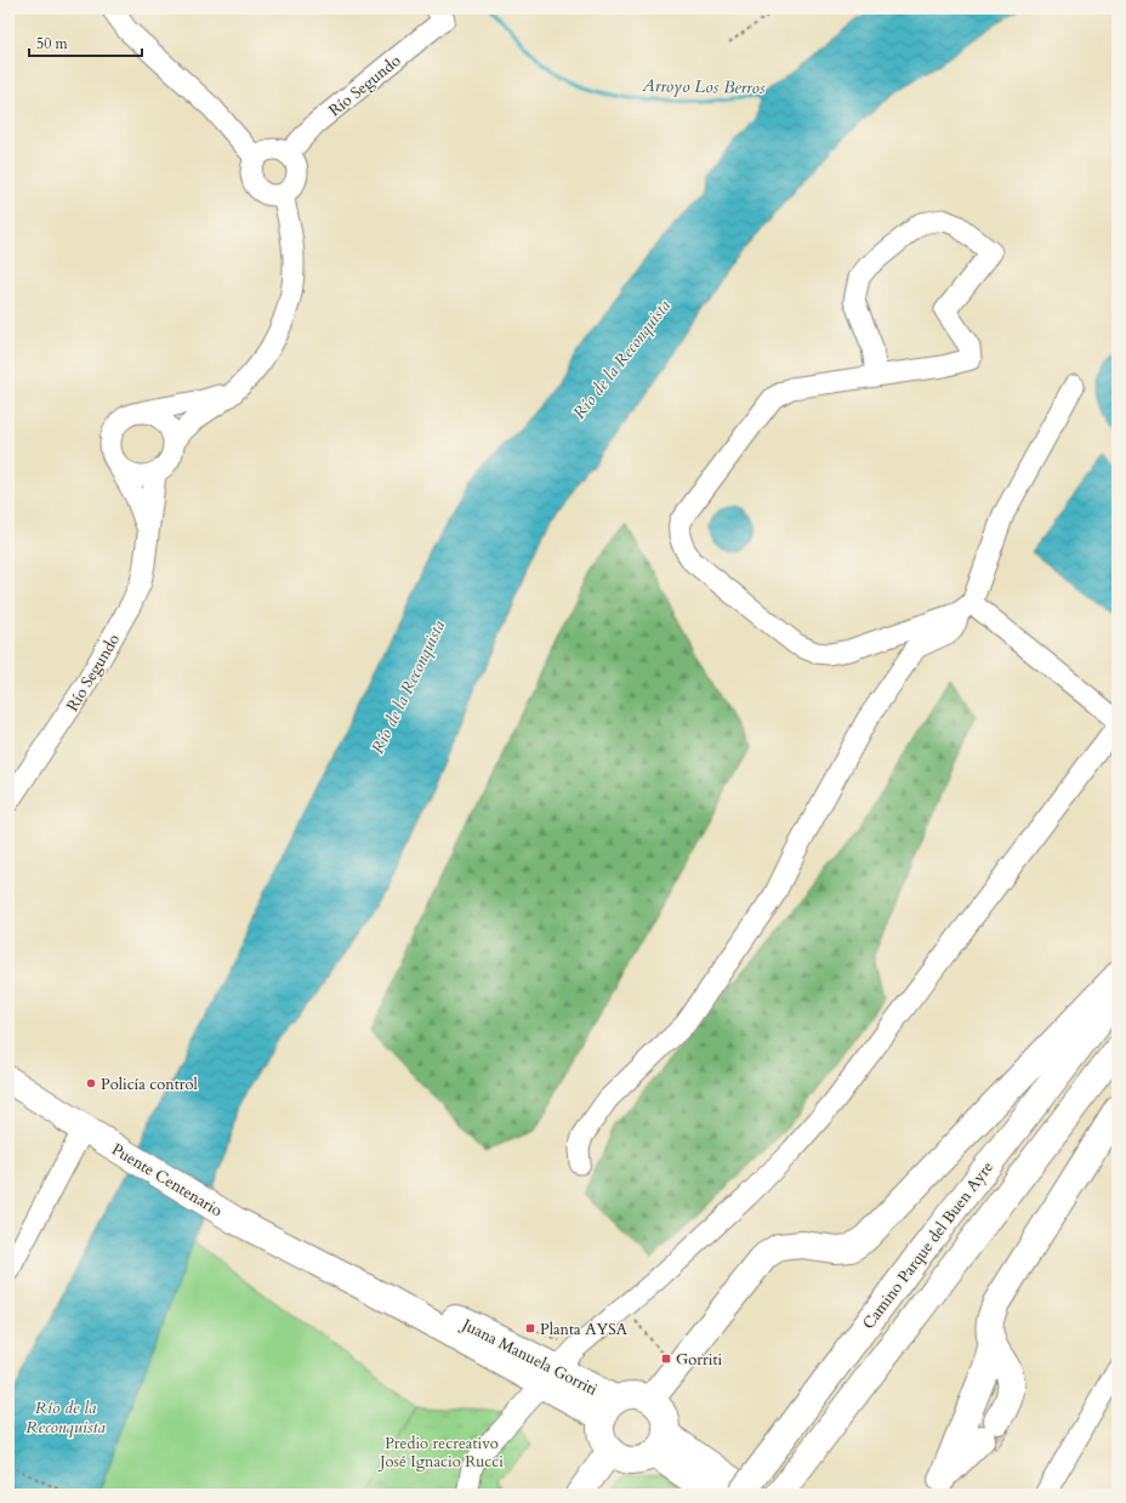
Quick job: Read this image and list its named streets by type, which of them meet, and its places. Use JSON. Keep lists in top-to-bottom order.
{
  "streets": {
    "main road": ["Puente Centenario", "Camino Parque del Buen Ayre", "Juana Manuela Gorriti"],
    "street": ["Río Segundo"]
  },
  "crossings": [
    ["Puente Centenario", "Juana Manuela Gorriti"]
  ],
  "water": ["Arroyo Los Berros", "Río de la Reconquista"],
  "parks": ["Predio recreativo José Ignacio Rucci"],
  "places": {
    "other": ["Policía control"],
    "transit": ["Planta AYSA", "Gorriti"]
  },
  "scale_bar": "50 m"
}
